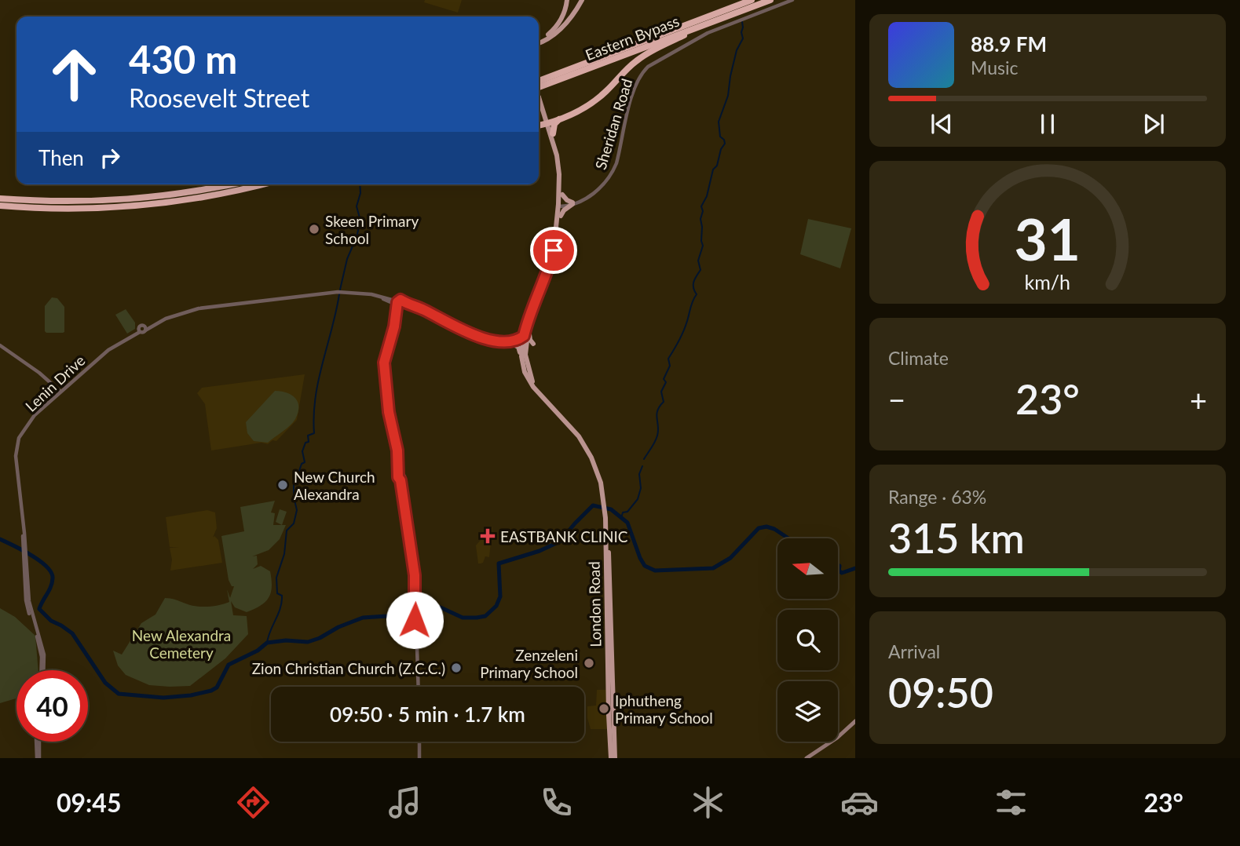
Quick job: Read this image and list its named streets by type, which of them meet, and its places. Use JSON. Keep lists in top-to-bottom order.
{
  "streets": {
    "highway": ["Eastern Bypass"],
    "main road": ["London Road"],
    "street": ["Sheridan Road", "Lenin Drive"]
  },
  "crossings": [
    ["Sheridan Road", "London Road"]
  ],
  "parks": ["New Alexandra Cemetery"],
  "places": {
    "other": [
      "Skeen Primary School",
      "New Church Alexandra",
      "Zenzeleni Primary School",
      "Zion Christian Church (Z.C.C.)",
      "Iphutheng Primary School"
    ],
    "health": ["EASTBANK CLINIC"]
  },
  "north": "left",
  "page": {
    "turn": ["430 m", "Roosevelt Street"],
    "song": ["88.9 FM", "Music"],
    "then": "Then",
    "tile": [
      "Climate",
      ["Range · 63%", "315 km"],
      ["Arrival", "09:50"]
    ],
    "heat": ["−", "23°", "+"],
    "limit": "40",
    "trip": "09:50 · 5 min · 1.7 km",
    "tabs": ["09:45", "23°"],
    "gauge": ["31", "km/h"]
  }
}
